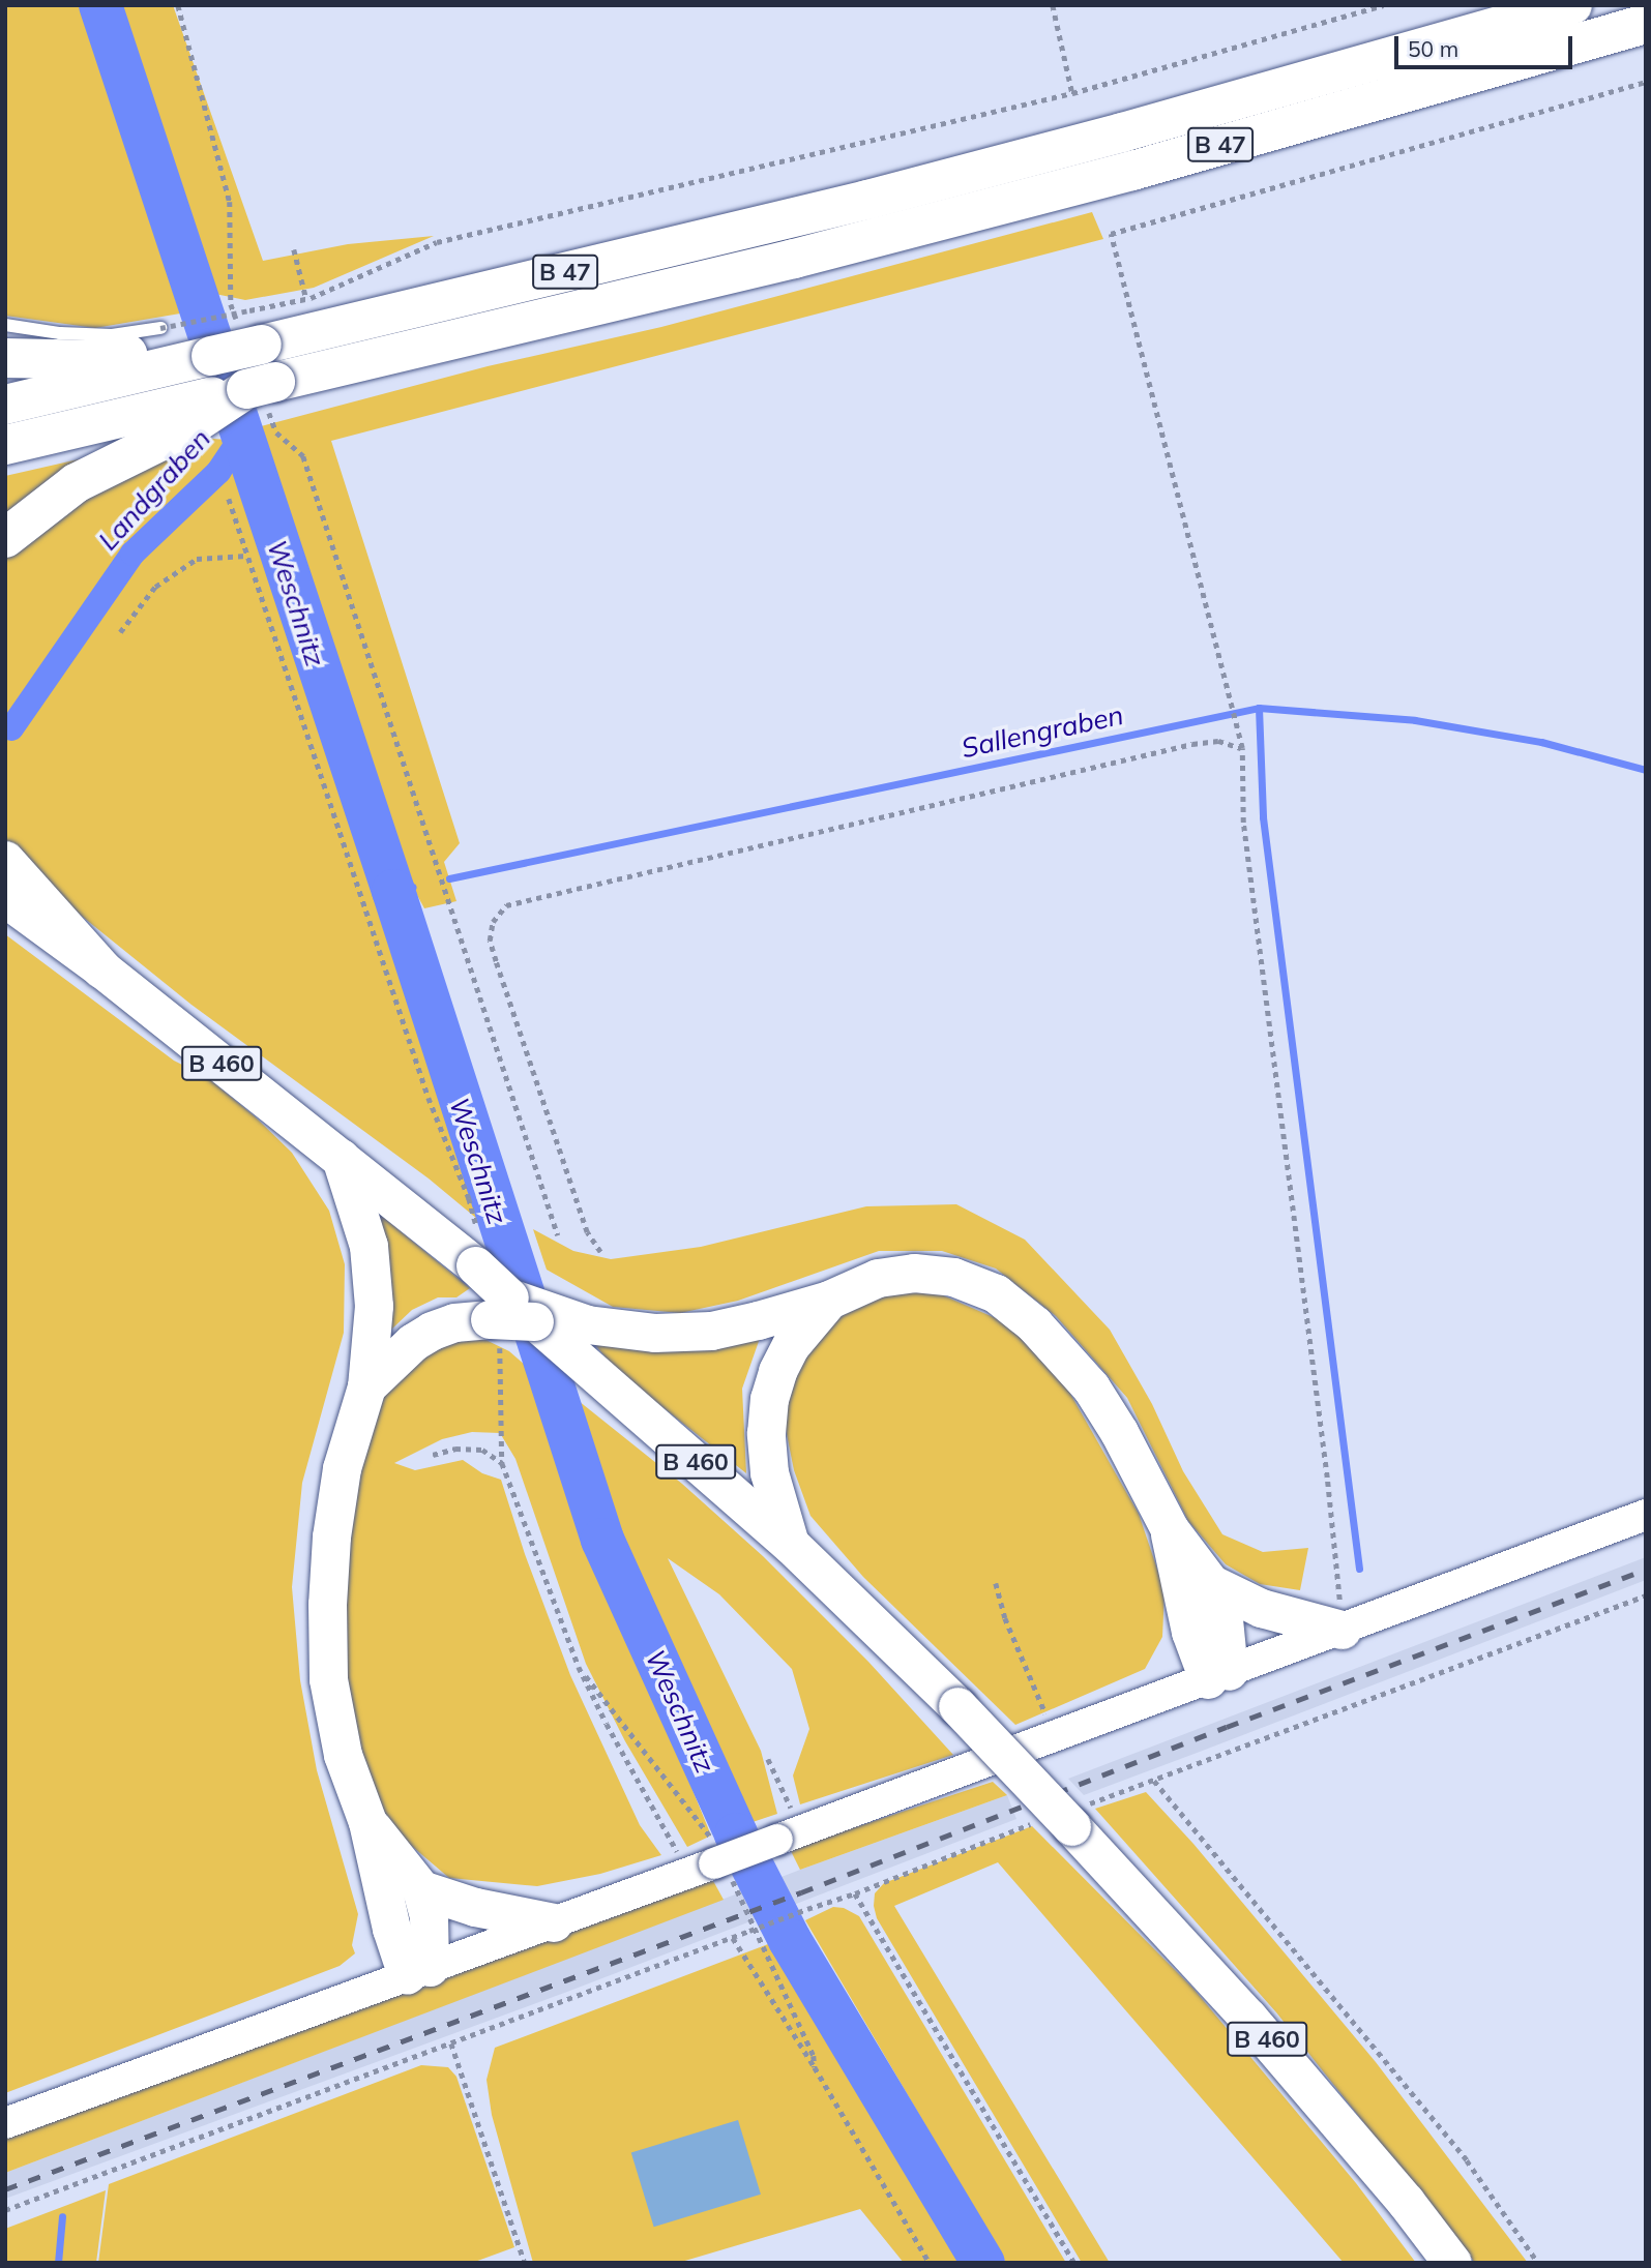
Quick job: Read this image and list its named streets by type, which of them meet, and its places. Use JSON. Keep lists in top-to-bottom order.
{
  "streets": {
    "highway": ["B 47"],
    "main road": ["B 460"]
  },
  "water": ["Landgraben", "Weschnitz", "Sallengraben"],
  "scale_bar": "50 m"
}
